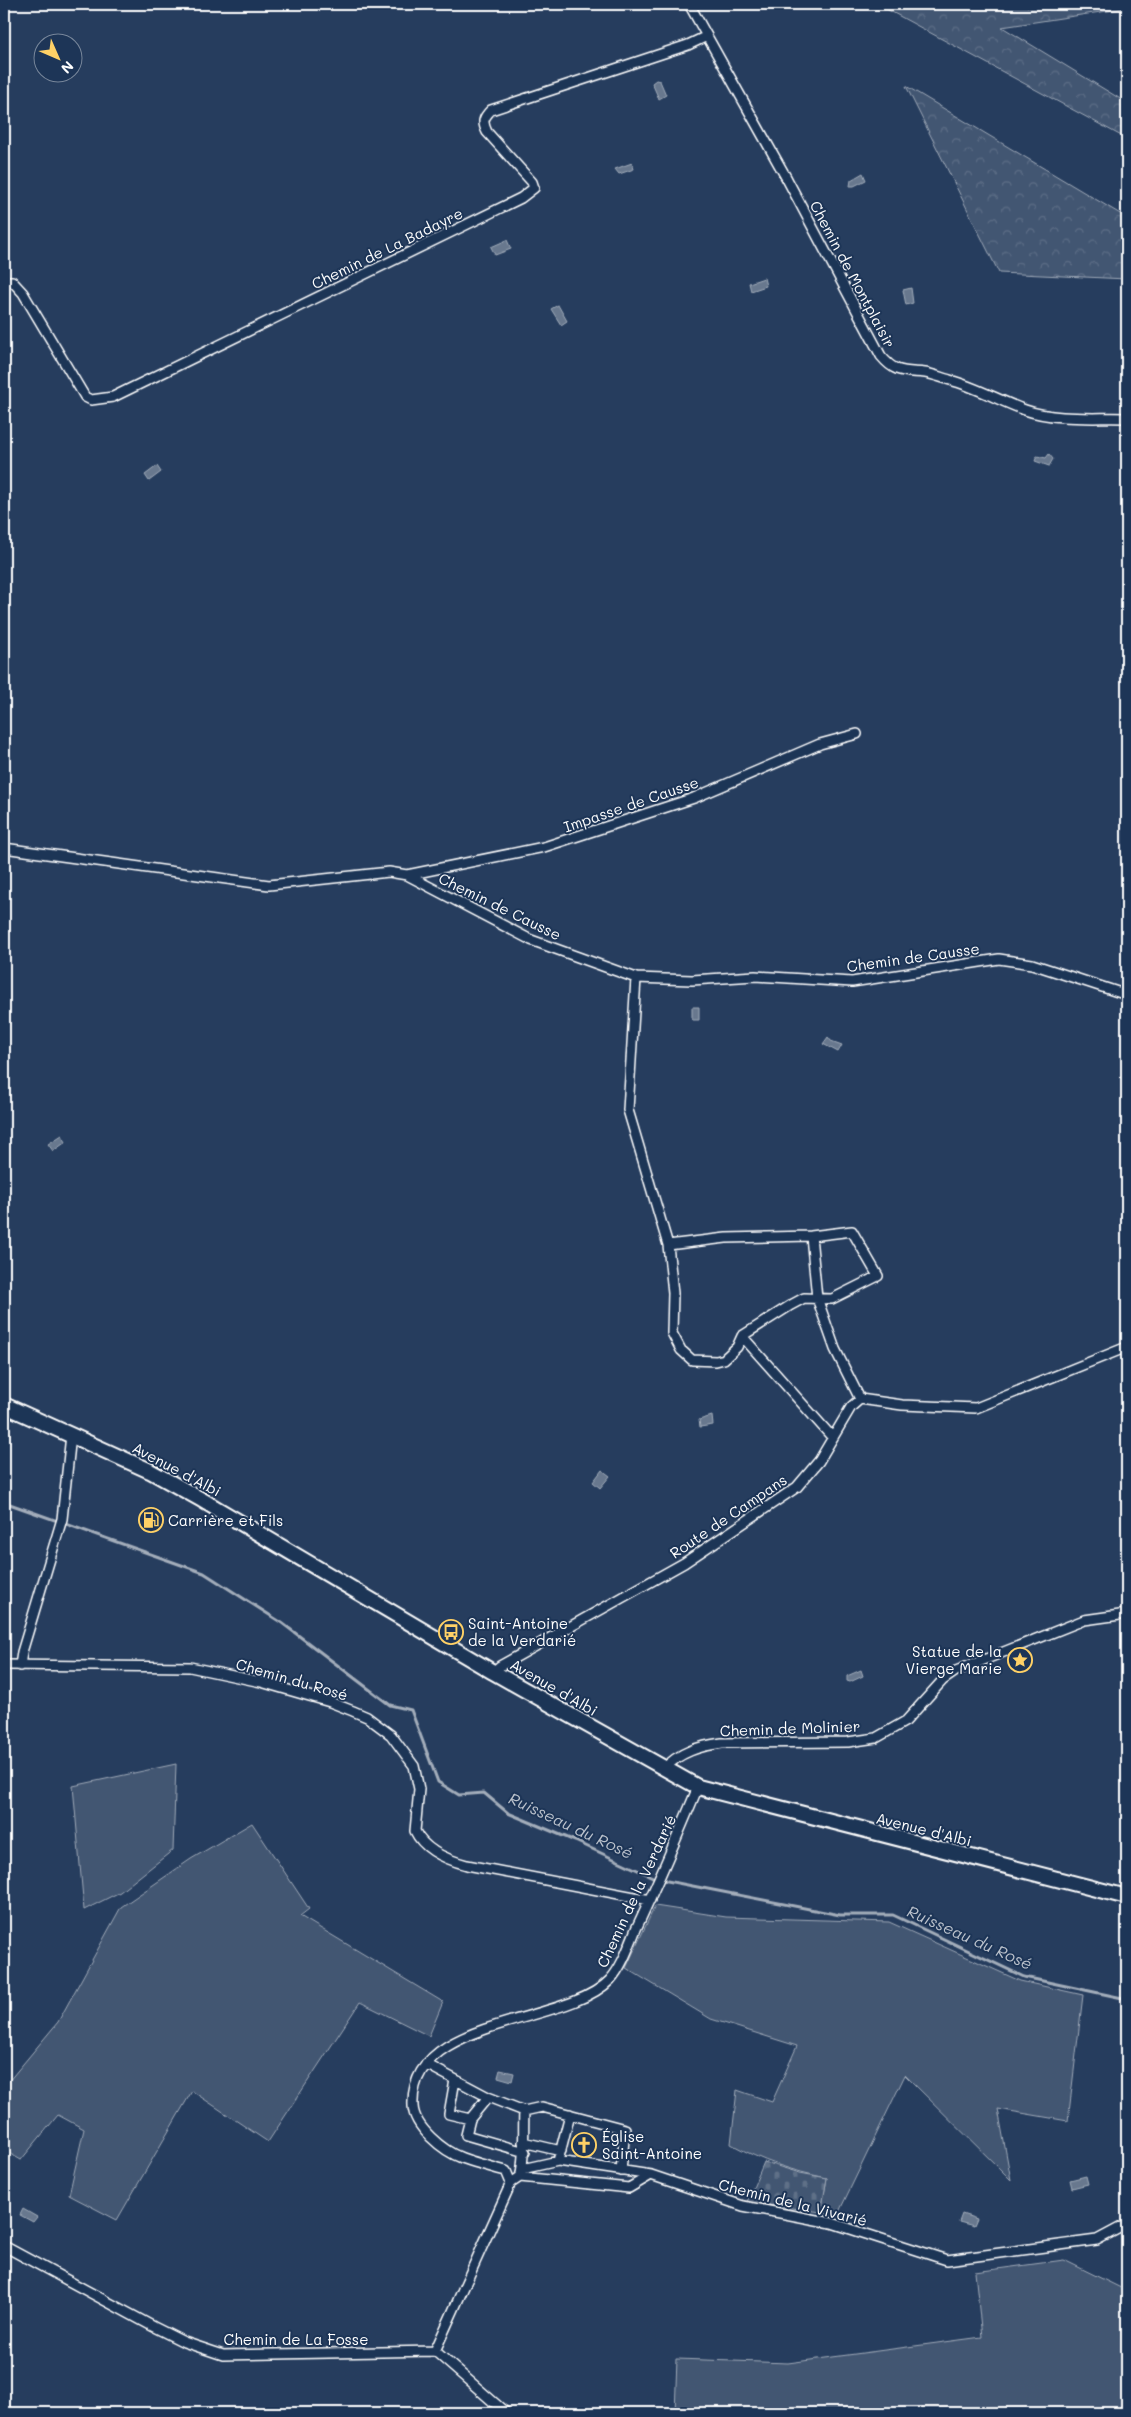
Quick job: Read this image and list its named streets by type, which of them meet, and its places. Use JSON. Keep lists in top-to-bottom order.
{
  "streets": {
    "main road": ["Avenue d'Albi"],
    "street": [
      "Chemin de La Badayre",
      "Chemin de Montplaisir",
      "Impasse de Causse",
      "Chemin de Causse",
      "Route de Campans",
      "Chemin du Rosé",
      "Chemin de Molinier",
      "Chemin de la Verdarié",
      "Chemin de la Vivarié",
      "Chemin de La Fosse"
    ]
  },
  "crossings": [
    ["Chemin de La Badayre", "Chemin de Montplaisir"],
    ["Impasse de Causse", "Chemin de Causse"],
    ["Avenue d'Albi", "Route de Campans"],
    ["Avenue d'Albi", "Chemin de Molinier"],
    ["Avenue d'Albi", "Chemin de la Verdarié"],
    ["Chemin du Rosé", "Chemin de la Verdarié"]
  ],
  "water": ["Ruisseau du Rosé"],
  "places": {
    "fuel station": ["Carrière et Fils"],
    "bus stop": ["Saint-Antoine de la Verdarié"],
    "place": ["Statue de la Vierge Marie"],
    "church": ["Église Saint-Antoine"]
  },
  "north": "bottom right"
}
